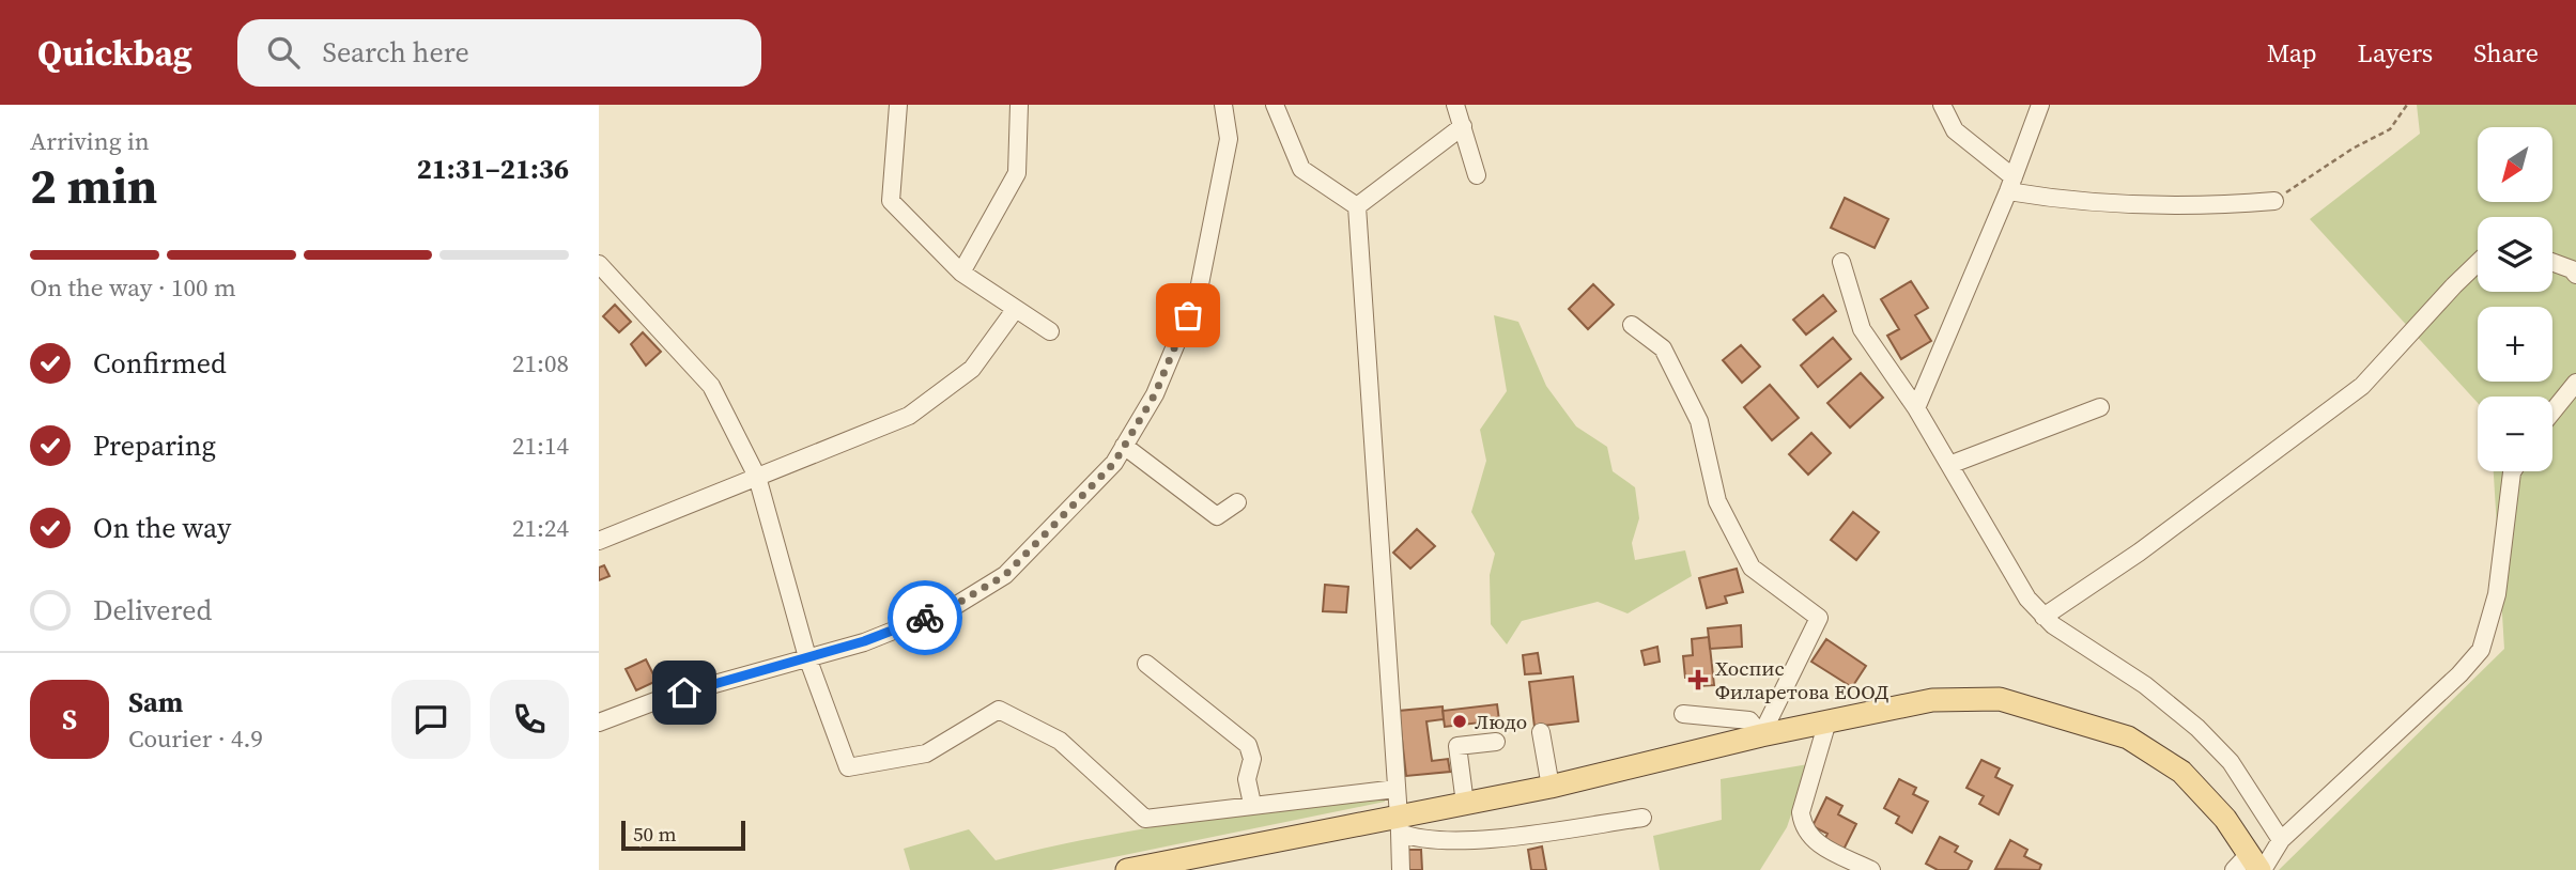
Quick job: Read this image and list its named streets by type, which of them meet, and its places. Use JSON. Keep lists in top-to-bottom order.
{
  "places": {
    "health": ["Хоспис Филаретова ЕООД"],
    "other": ["Людо"]
  },
  "scale_bar": "50 m",
  "north": "bottom left",
  "page": {
    "header": "Quickbag",
    "search": "Search here",
    "nav": ["Map", "Layers", "Share"],
    "heading": ["2 min", "Arriving in", "21:31–21:36"],
    "panel": ["Sam", "Courier · 4.9"],
    "map_buttons": ["+", "−"],
    "bar": "On the way · 100 m",
    "list": [
      ["Confirmed", "21:08"],
      ["Preparing", "21:14"],
      ["On the way", "21:24"],
      "Delivered"
    ],
    "round": "S",
    "scale": "50 m"
  }
}
